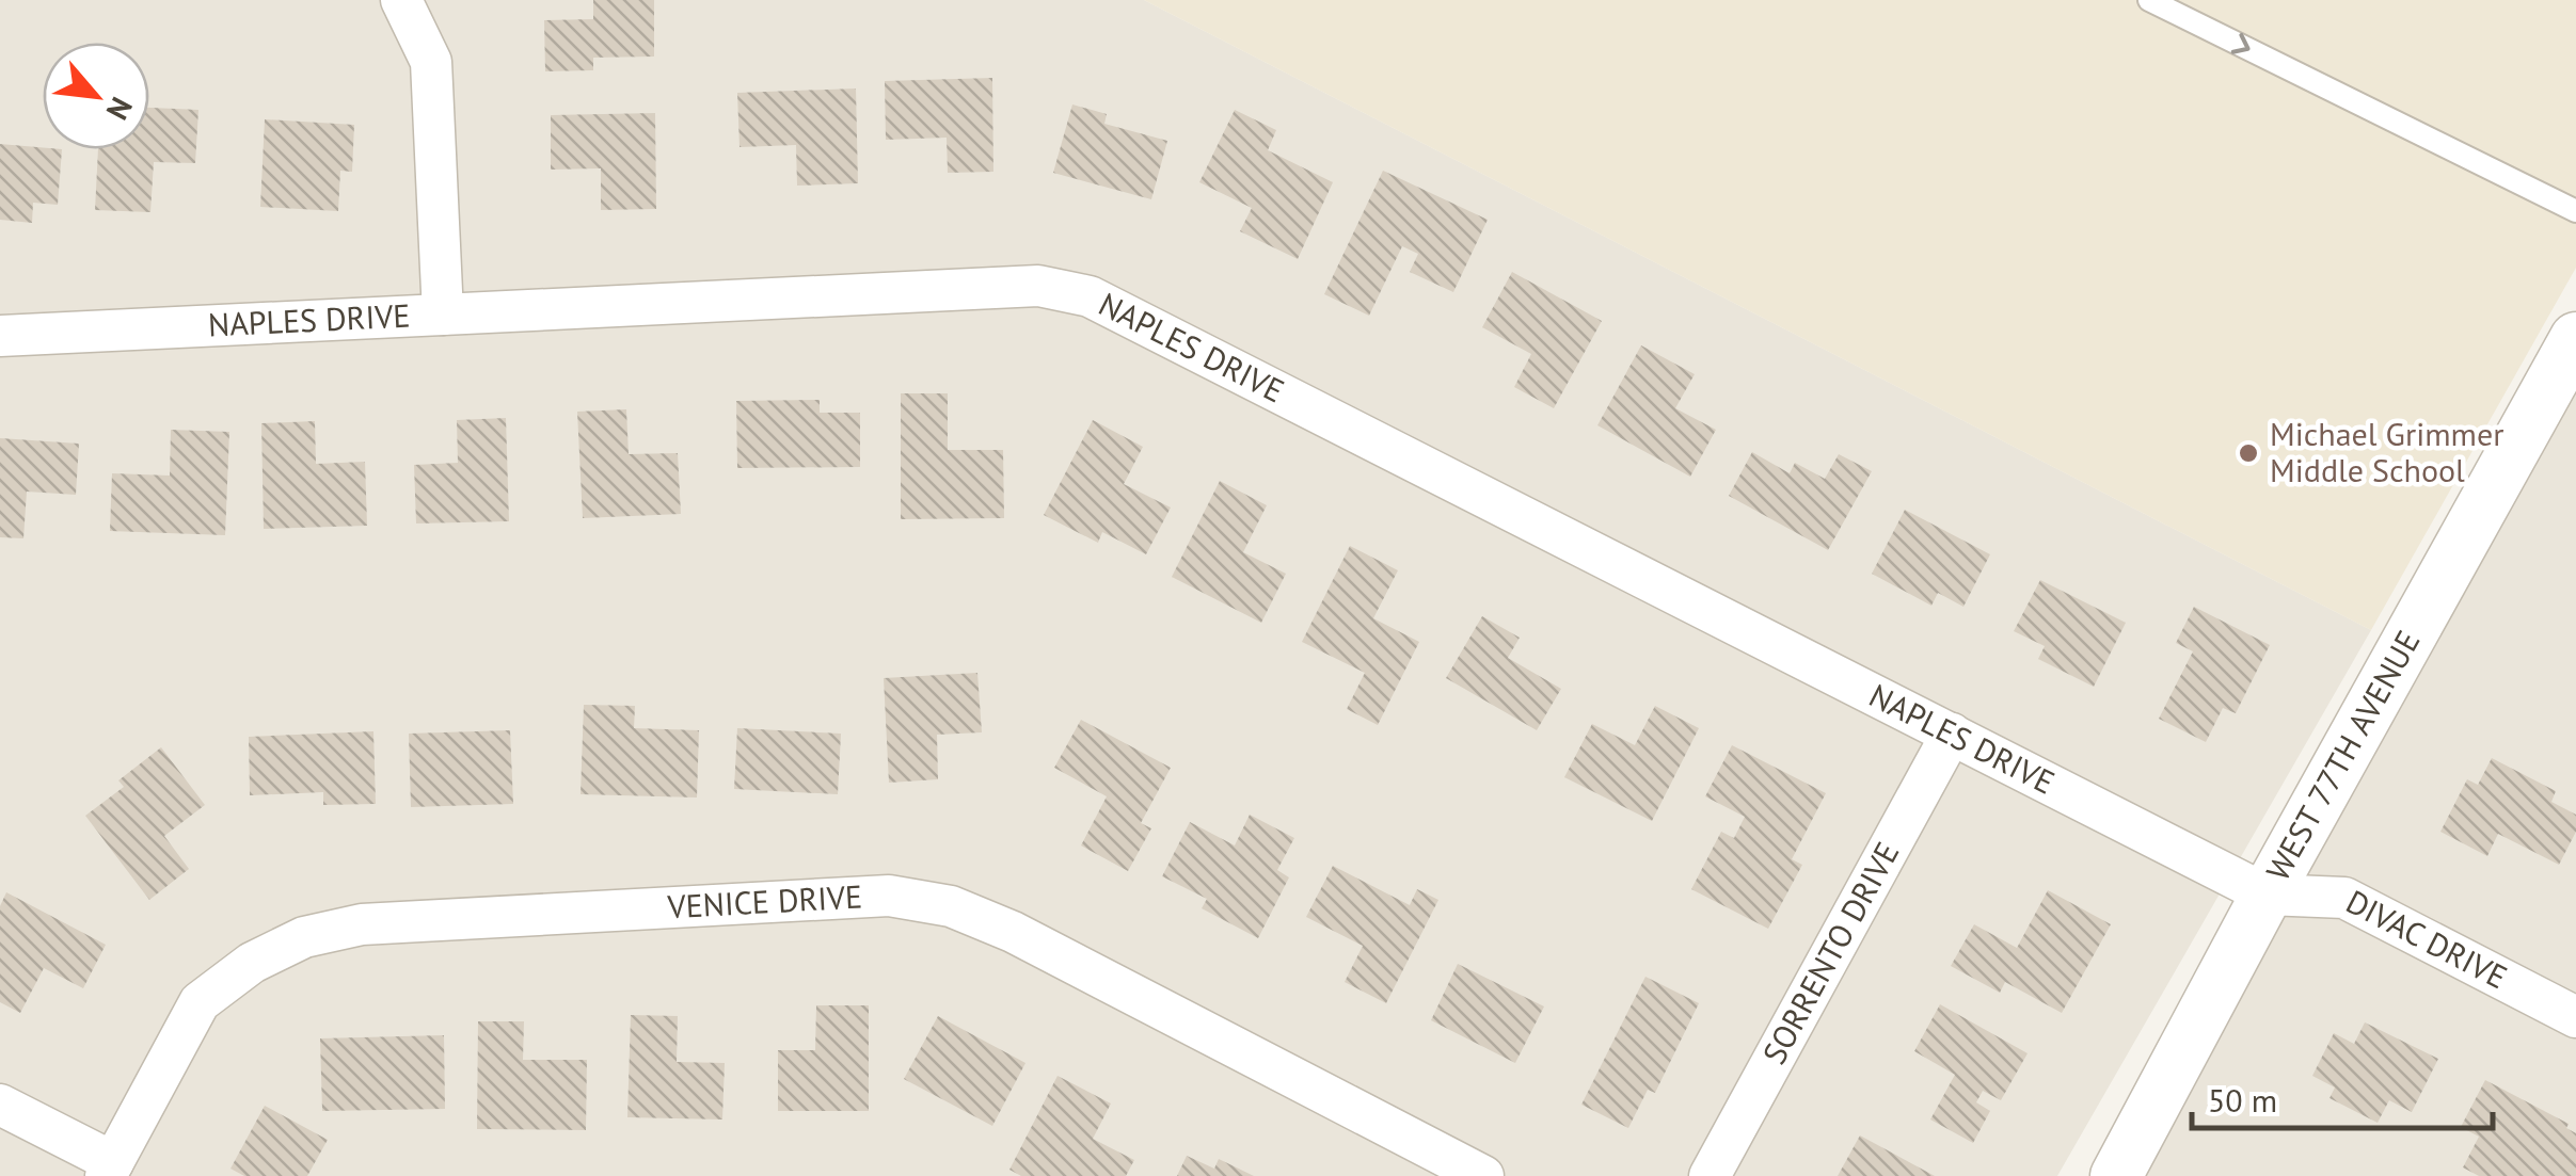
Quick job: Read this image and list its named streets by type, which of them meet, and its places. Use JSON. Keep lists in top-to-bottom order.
{
  "streets": {
    "street": [
      "NAPLES DRIVE",
      "WEST 77TH AVENUE",
      "VENICE DRIVE",
      "DIVAC DRIVE",
      "SORRENTO DRIVE"
    ]
  },
  "crossings": [
    ["NAPLES DRIVE", "WEST 77TH AVENUE"],
    ["NAPLES DRIVE", "DIVAC DRIVE"],
    ["NAPLES DRIVE", "SORRENTO DRIVE"],
    ["WEST 77TH AVENUE", "DIVAC DRIVE"]
  ],
  "places": ["Michael Grimmer Middle School"],
  "scale_bar": "50 m",
  "north": "bottom right"
}
